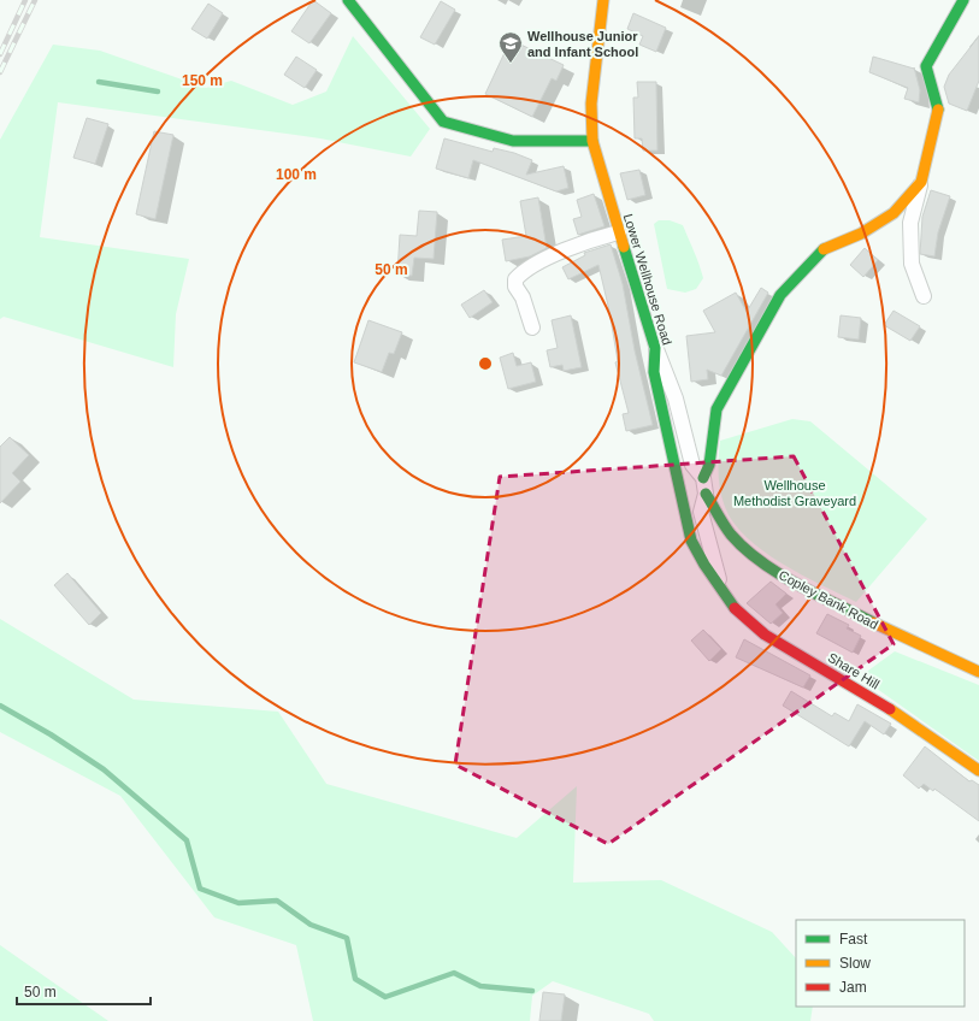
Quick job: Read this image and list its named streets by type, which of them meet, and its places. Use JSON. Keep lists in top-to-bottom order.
{
  "streets": {
    "street": ["Lower Wellhouse Road", "Copley Bank Road", "Share Hill"]
  },
  "crossings": [
    ["Lower Wellhouse Road", "Copley Bank Road"],
    ["Lower Wellhouse Road", "Share Hill"],
    ["Copley Bank Road", "Share Hill"]
  ],
  "parks": ["Wellhouse Methodist Graveyard"],
  "places": {
    "school or university": ["Wellhouse Junior and Infant School"]
  },
  "legend": ["Fast", "Slow", "Jam"],
  "scale_bar": "50 m",
  "rings": ["150 m", "100 m", "50 m"]
}
